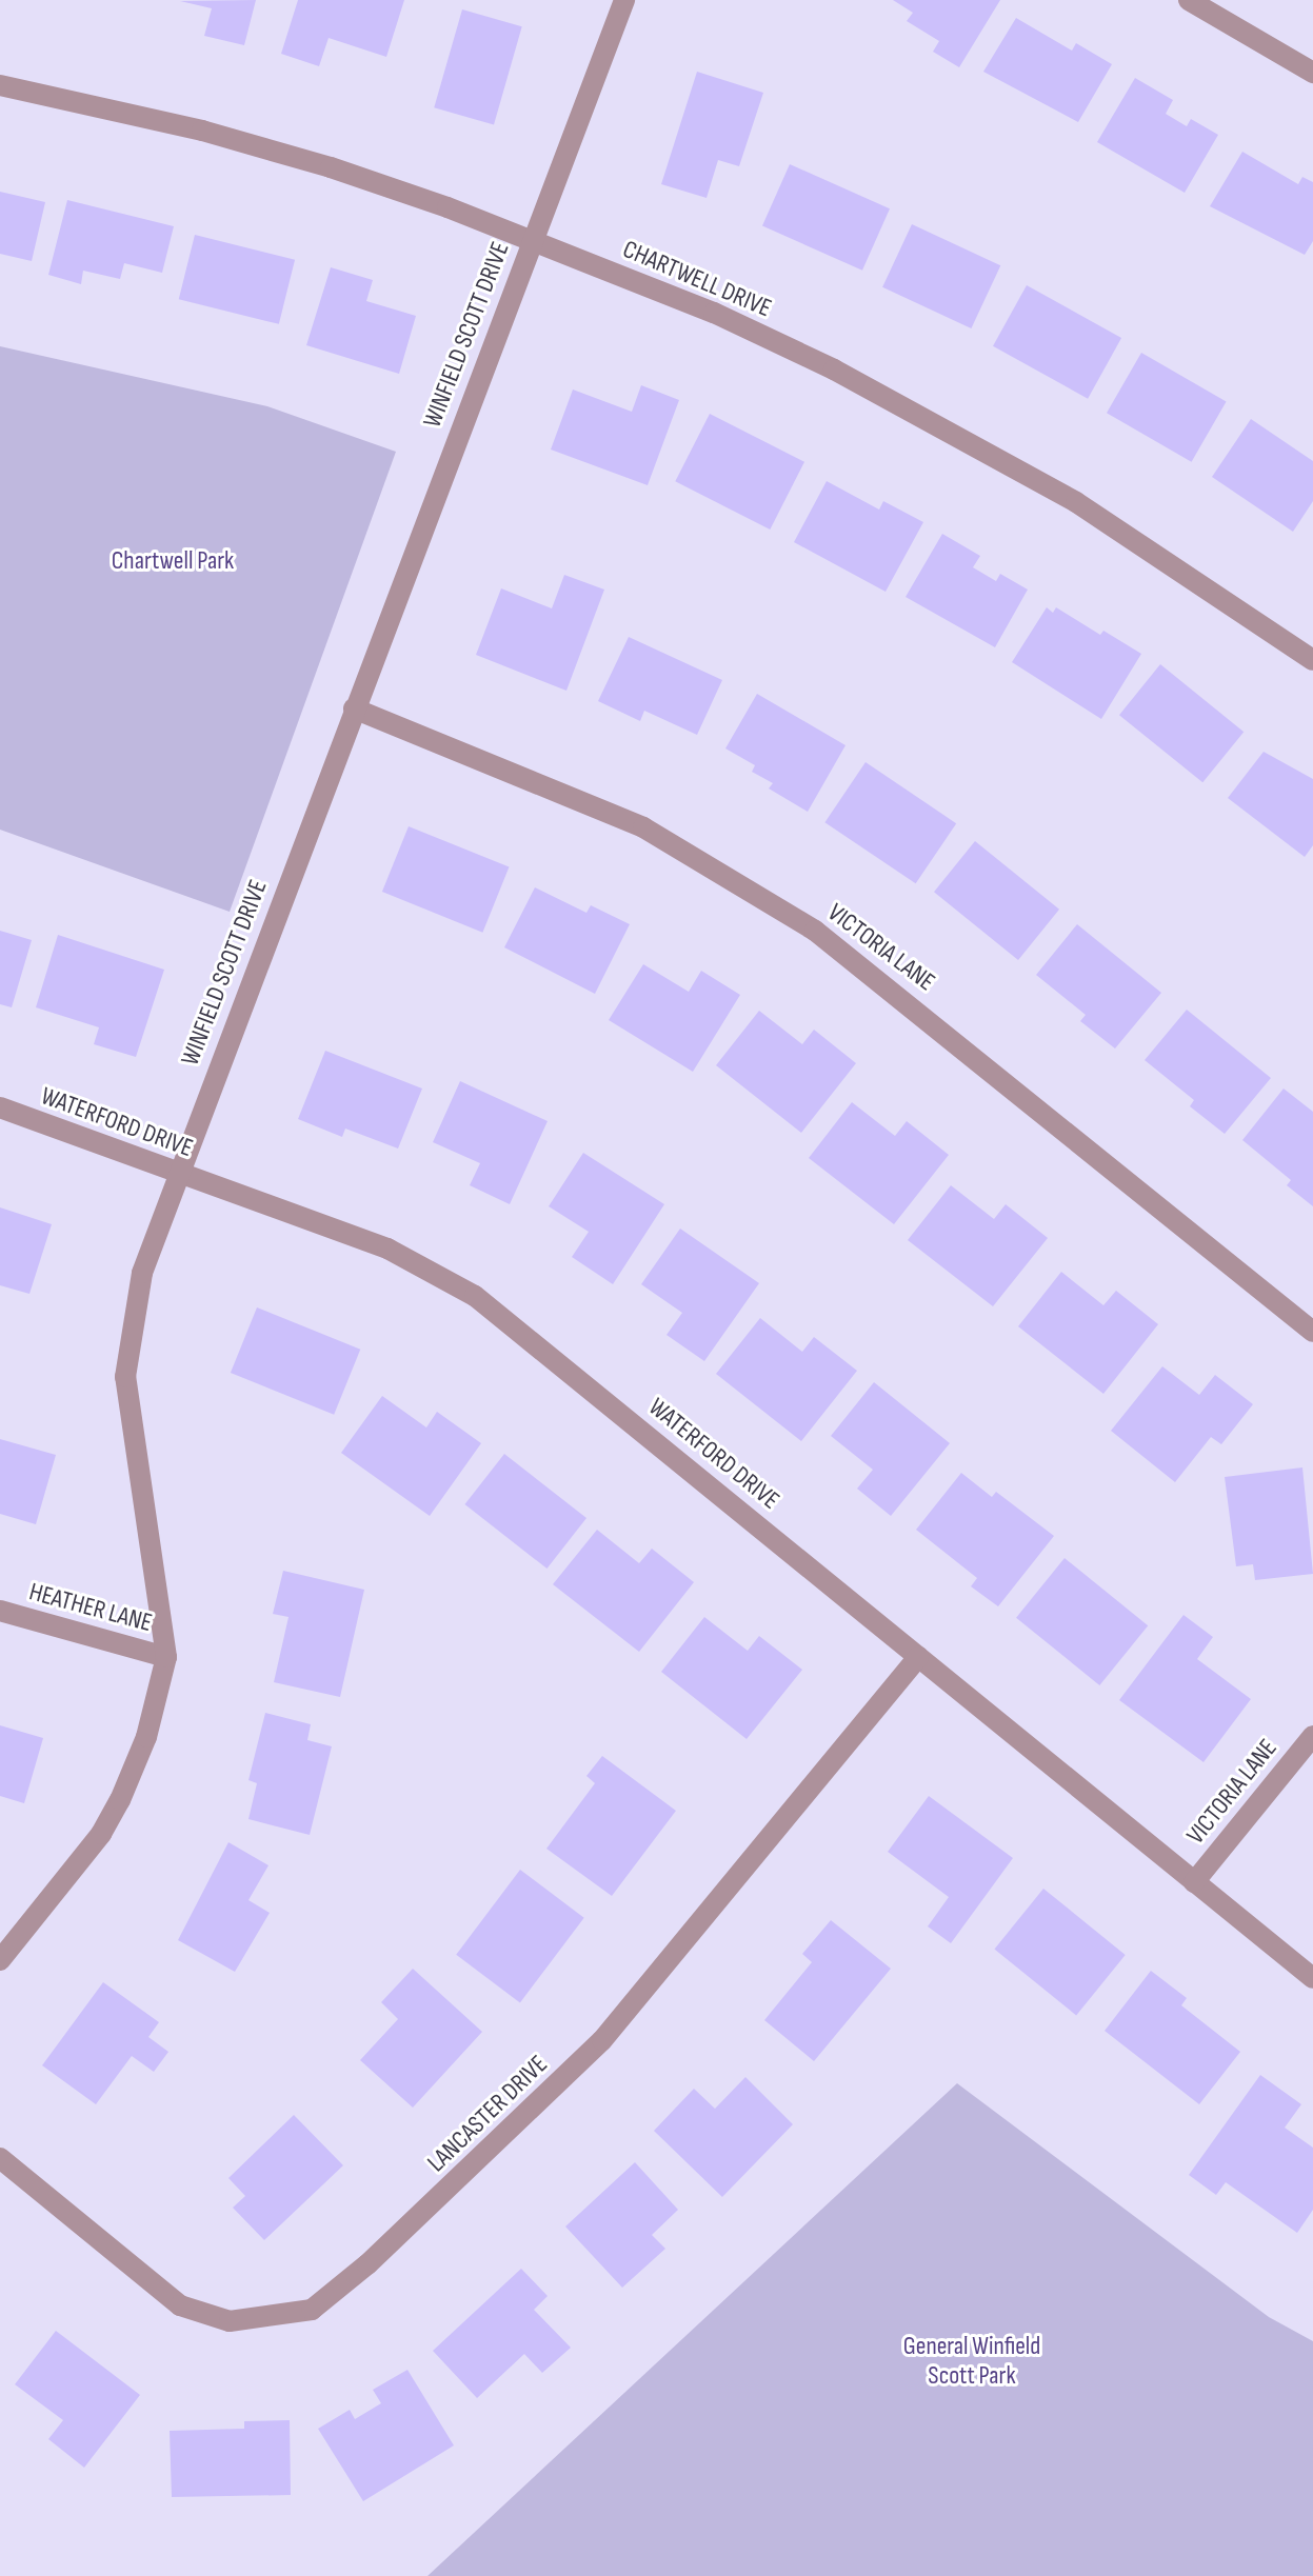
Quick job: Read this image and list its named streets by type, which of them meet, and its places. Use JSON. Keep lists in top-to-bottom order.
{
  "streets": {
    "street": [
      "CHARTWELL DRIVE",
      "WINFIELD SCOTT DRIVE",
      "VICTORIA LANE",
      "WATERFORD DRIVE",
      "HEATHER LANE",
      "LANCASTER DRIVE"
    ]
  },
  "crossings": [
    ["CHARTWELL DRIVE", "WINFIELD SCOTT DRIVE"],
    ["WINFIELD SCOTT DRIVE", "VICTORIA LANE"],
    ["WINFIELD SCOTT DRIVE", "WATERFORD DRIVE"],
    ["WINFIELD SCOTT DRIVE", "HEATHER LANE"],
    ["VICTORIA LANE", "WATERFORD DRIVE"],
    ["WATERFORD DRIVE", "LANCASTER DRIVE"]
  ],
  "parks": ["Chartwell Park", "General Winfield Scott Park"]
}
